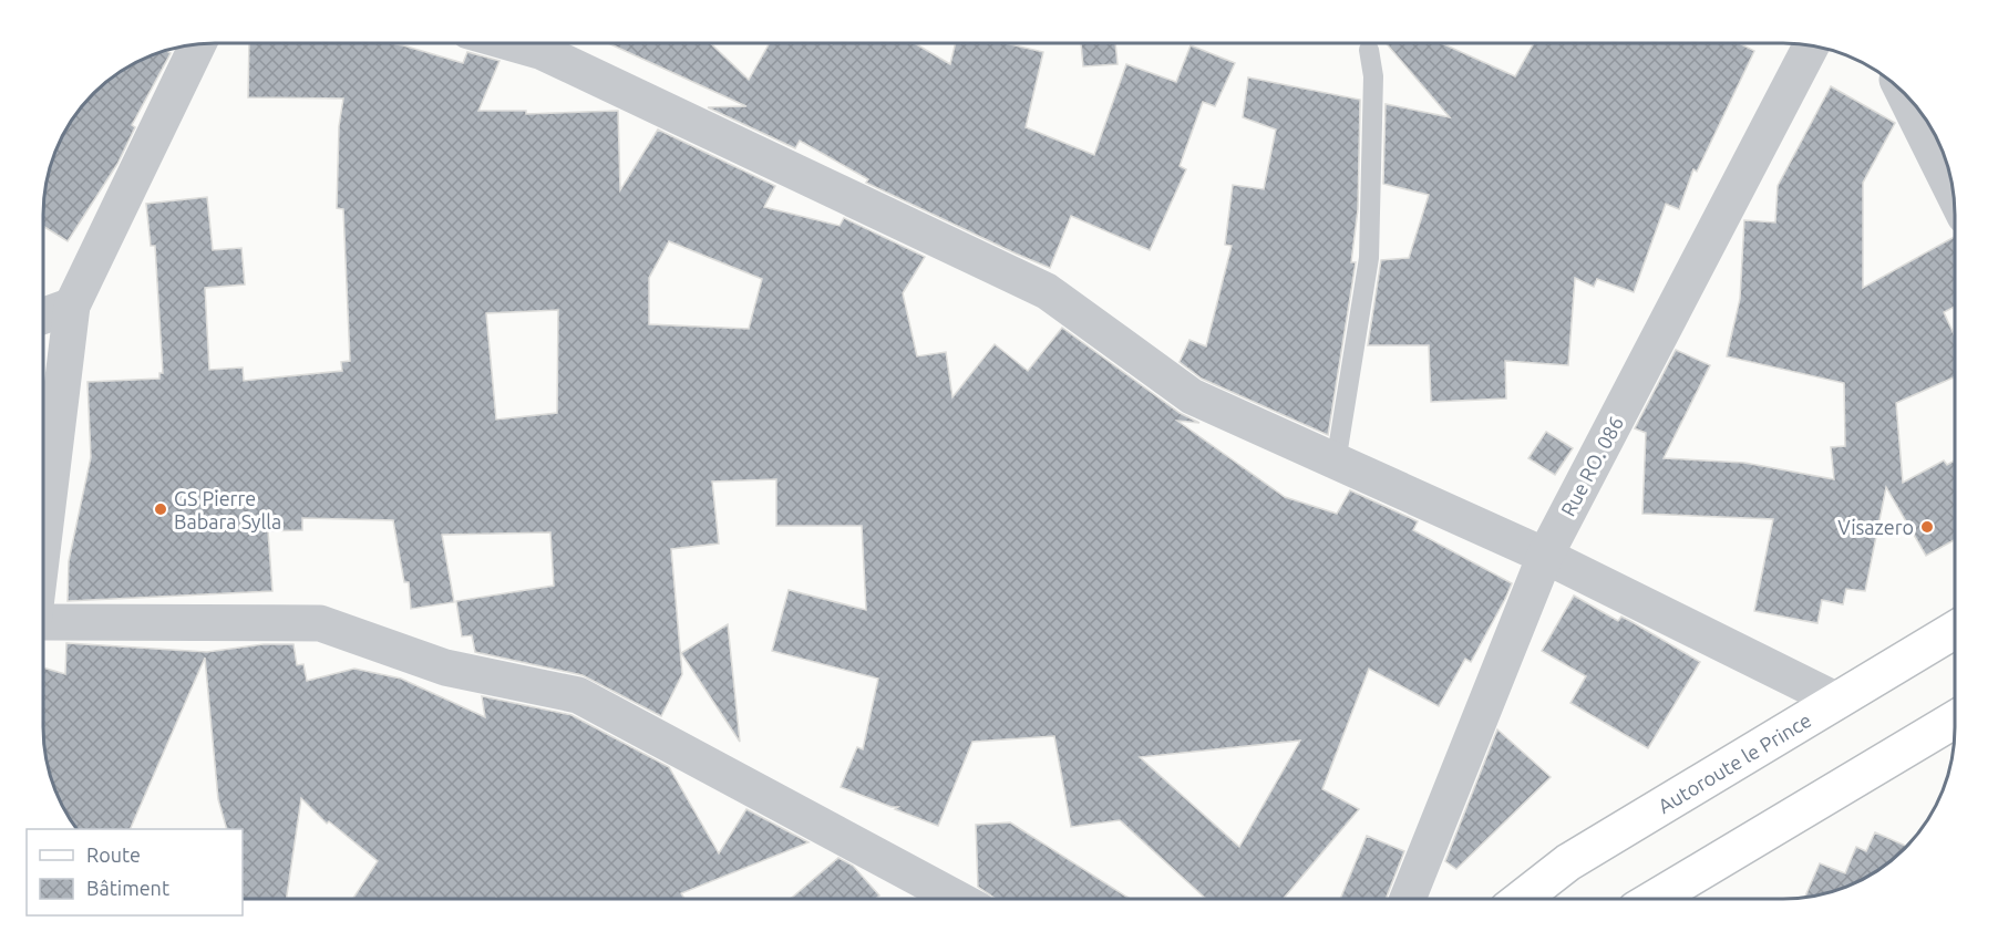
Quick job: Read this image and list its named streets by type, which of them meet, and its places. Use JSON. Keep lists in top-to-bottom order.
{
  "streets": {
    "main road": ["Autoroute le Prince"],
    "street": ["Rue RO. 086"]
  },
  "places": ["GS Pierre Babara Sylla", "Visazero"],
  "legend": ["Route", "Bâtiment"]
}
